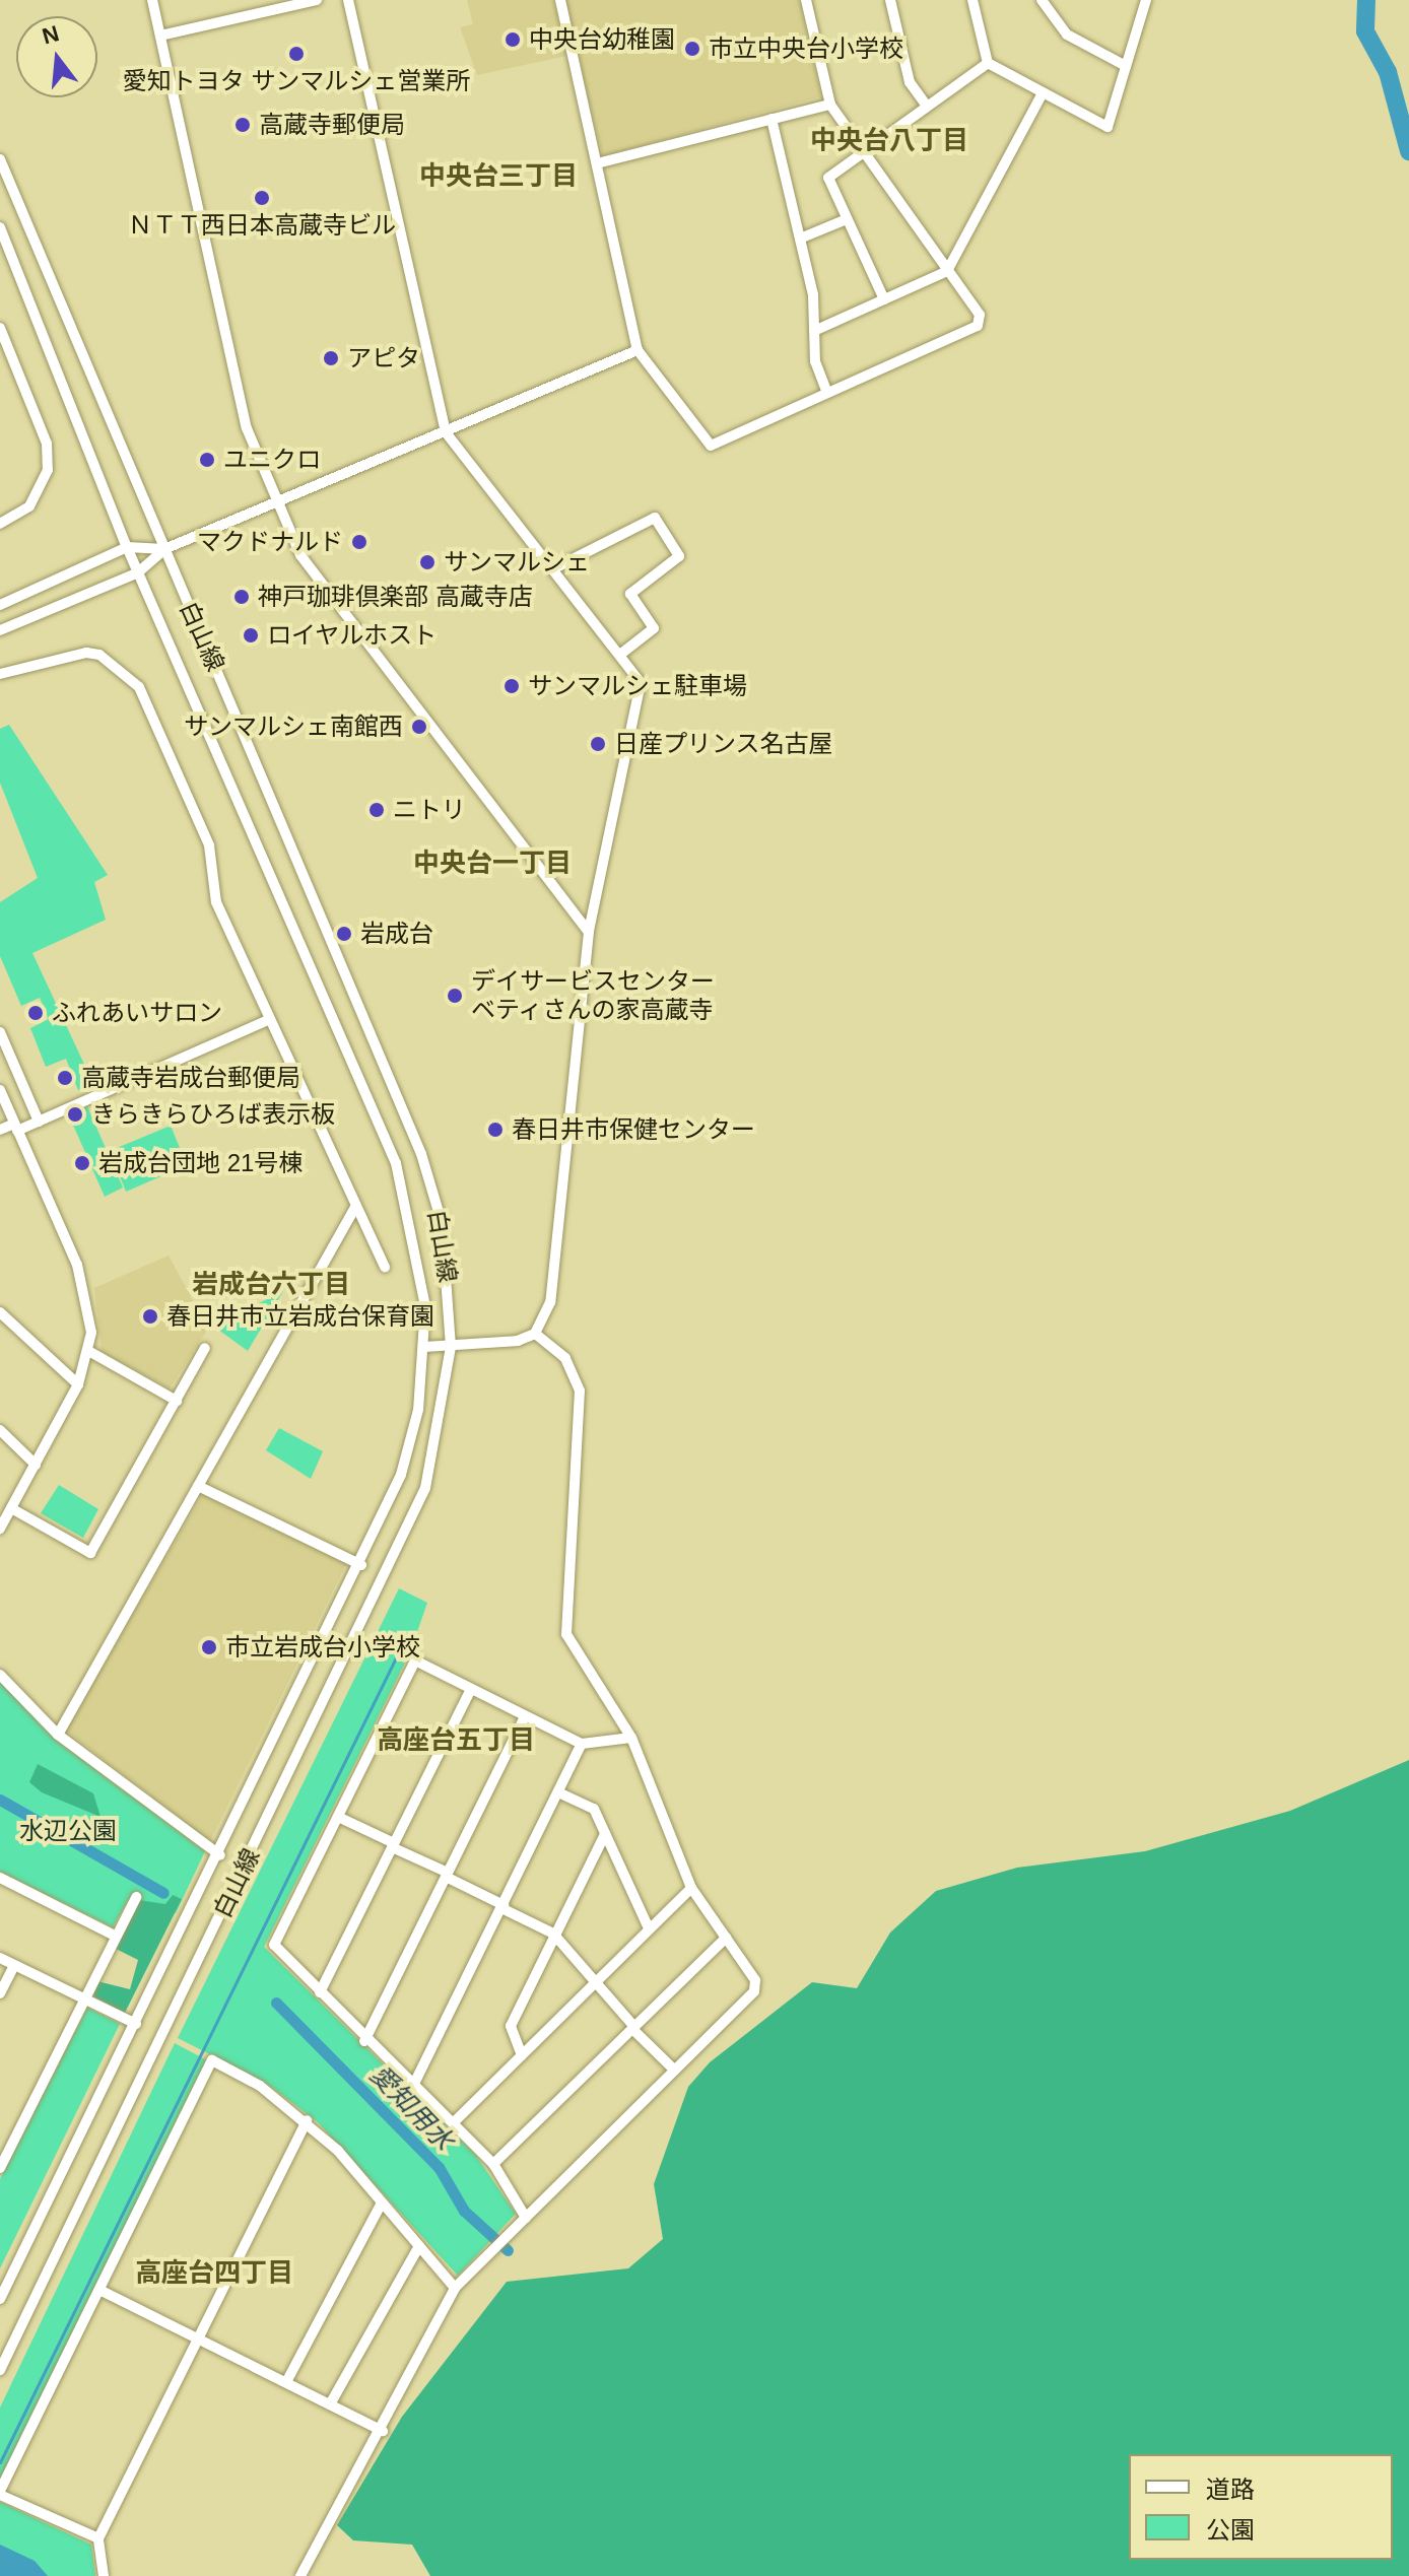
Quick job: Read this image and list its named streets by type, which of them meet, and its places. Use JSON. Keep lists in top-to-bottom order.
{
  "streets": {
    "street": ["白山線"]
  },
  "districts": [
    "中央台八丁目",
    "中央台三丁目",
    "中央台一丁目",
    "岩成台六丁目",
    "高座台五丁目",
    "高座台四丁目"
  ],
  "water": ["愛知用水"],
  "parks": ["水辺公園"],
  "places": [
    "中央台幼稚園",
    "市立中央台小学校",
    "愛知トヨタ サンマルシェ営業所",
    "高蔵寺郵便局",
    "ＮＴＴ西日本高蔵寺ビル",
    "アピタ",
    "ユニクロ",
    "マクドナルド",
    "サンマルシェ",
    "神戸珈琲倶楽部 高蔵寺店",
    "ロイヤルホスト",
    "サンマルシェ駐車場",
    "サンマルシェ南館西",
    "日産プリンス名古屋",
    "ニトリ",
    "岩成台",
    "デイサービスセンター ベティさんの家高蔵寺",
    "ふれあいサロン",
    "高蔵寺岩成台郵便局",
    "きらきらひろば表示板",
    "春日井市保健センター",
    "岩成台団地 21号棟",
    "春日井市立岩成台保育園",
    "市立岩成台小学校"
  ],
  "legend": ["道路", "公園"],
  "north": "top"
}
